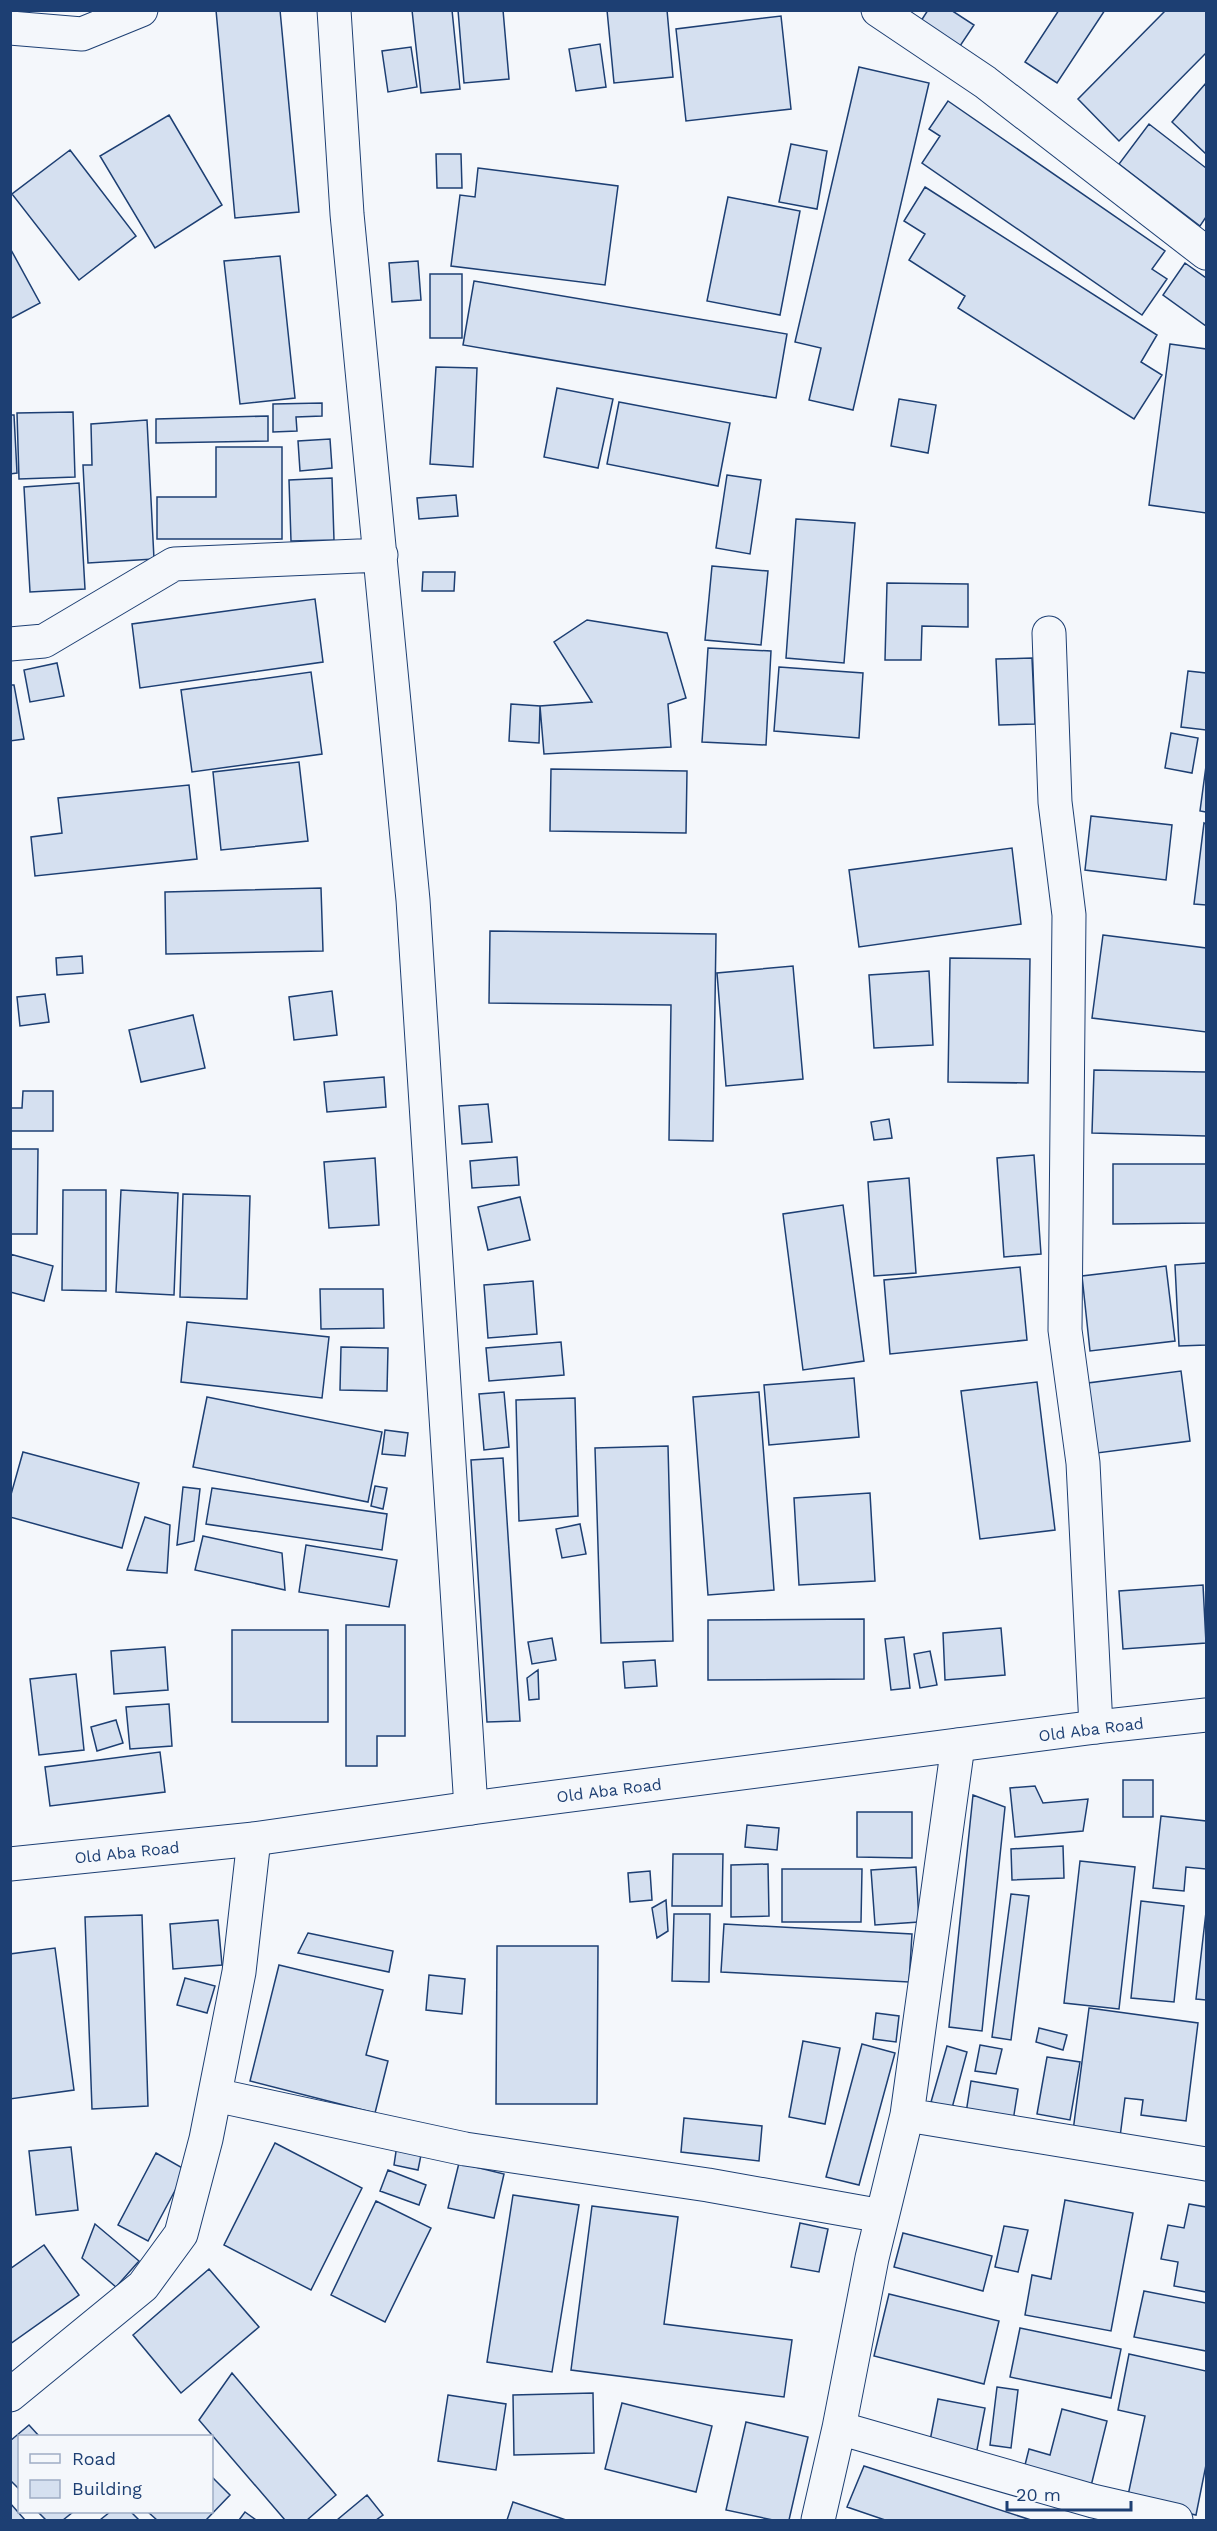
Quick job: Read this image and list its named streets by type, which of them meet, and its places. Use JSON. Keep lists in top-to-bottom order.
{
  "streets": {
    "street": ["Old Aba Road"]
  },
  "legend": ["Road", "Building"],
  "scale_bar": "20 m"
}
